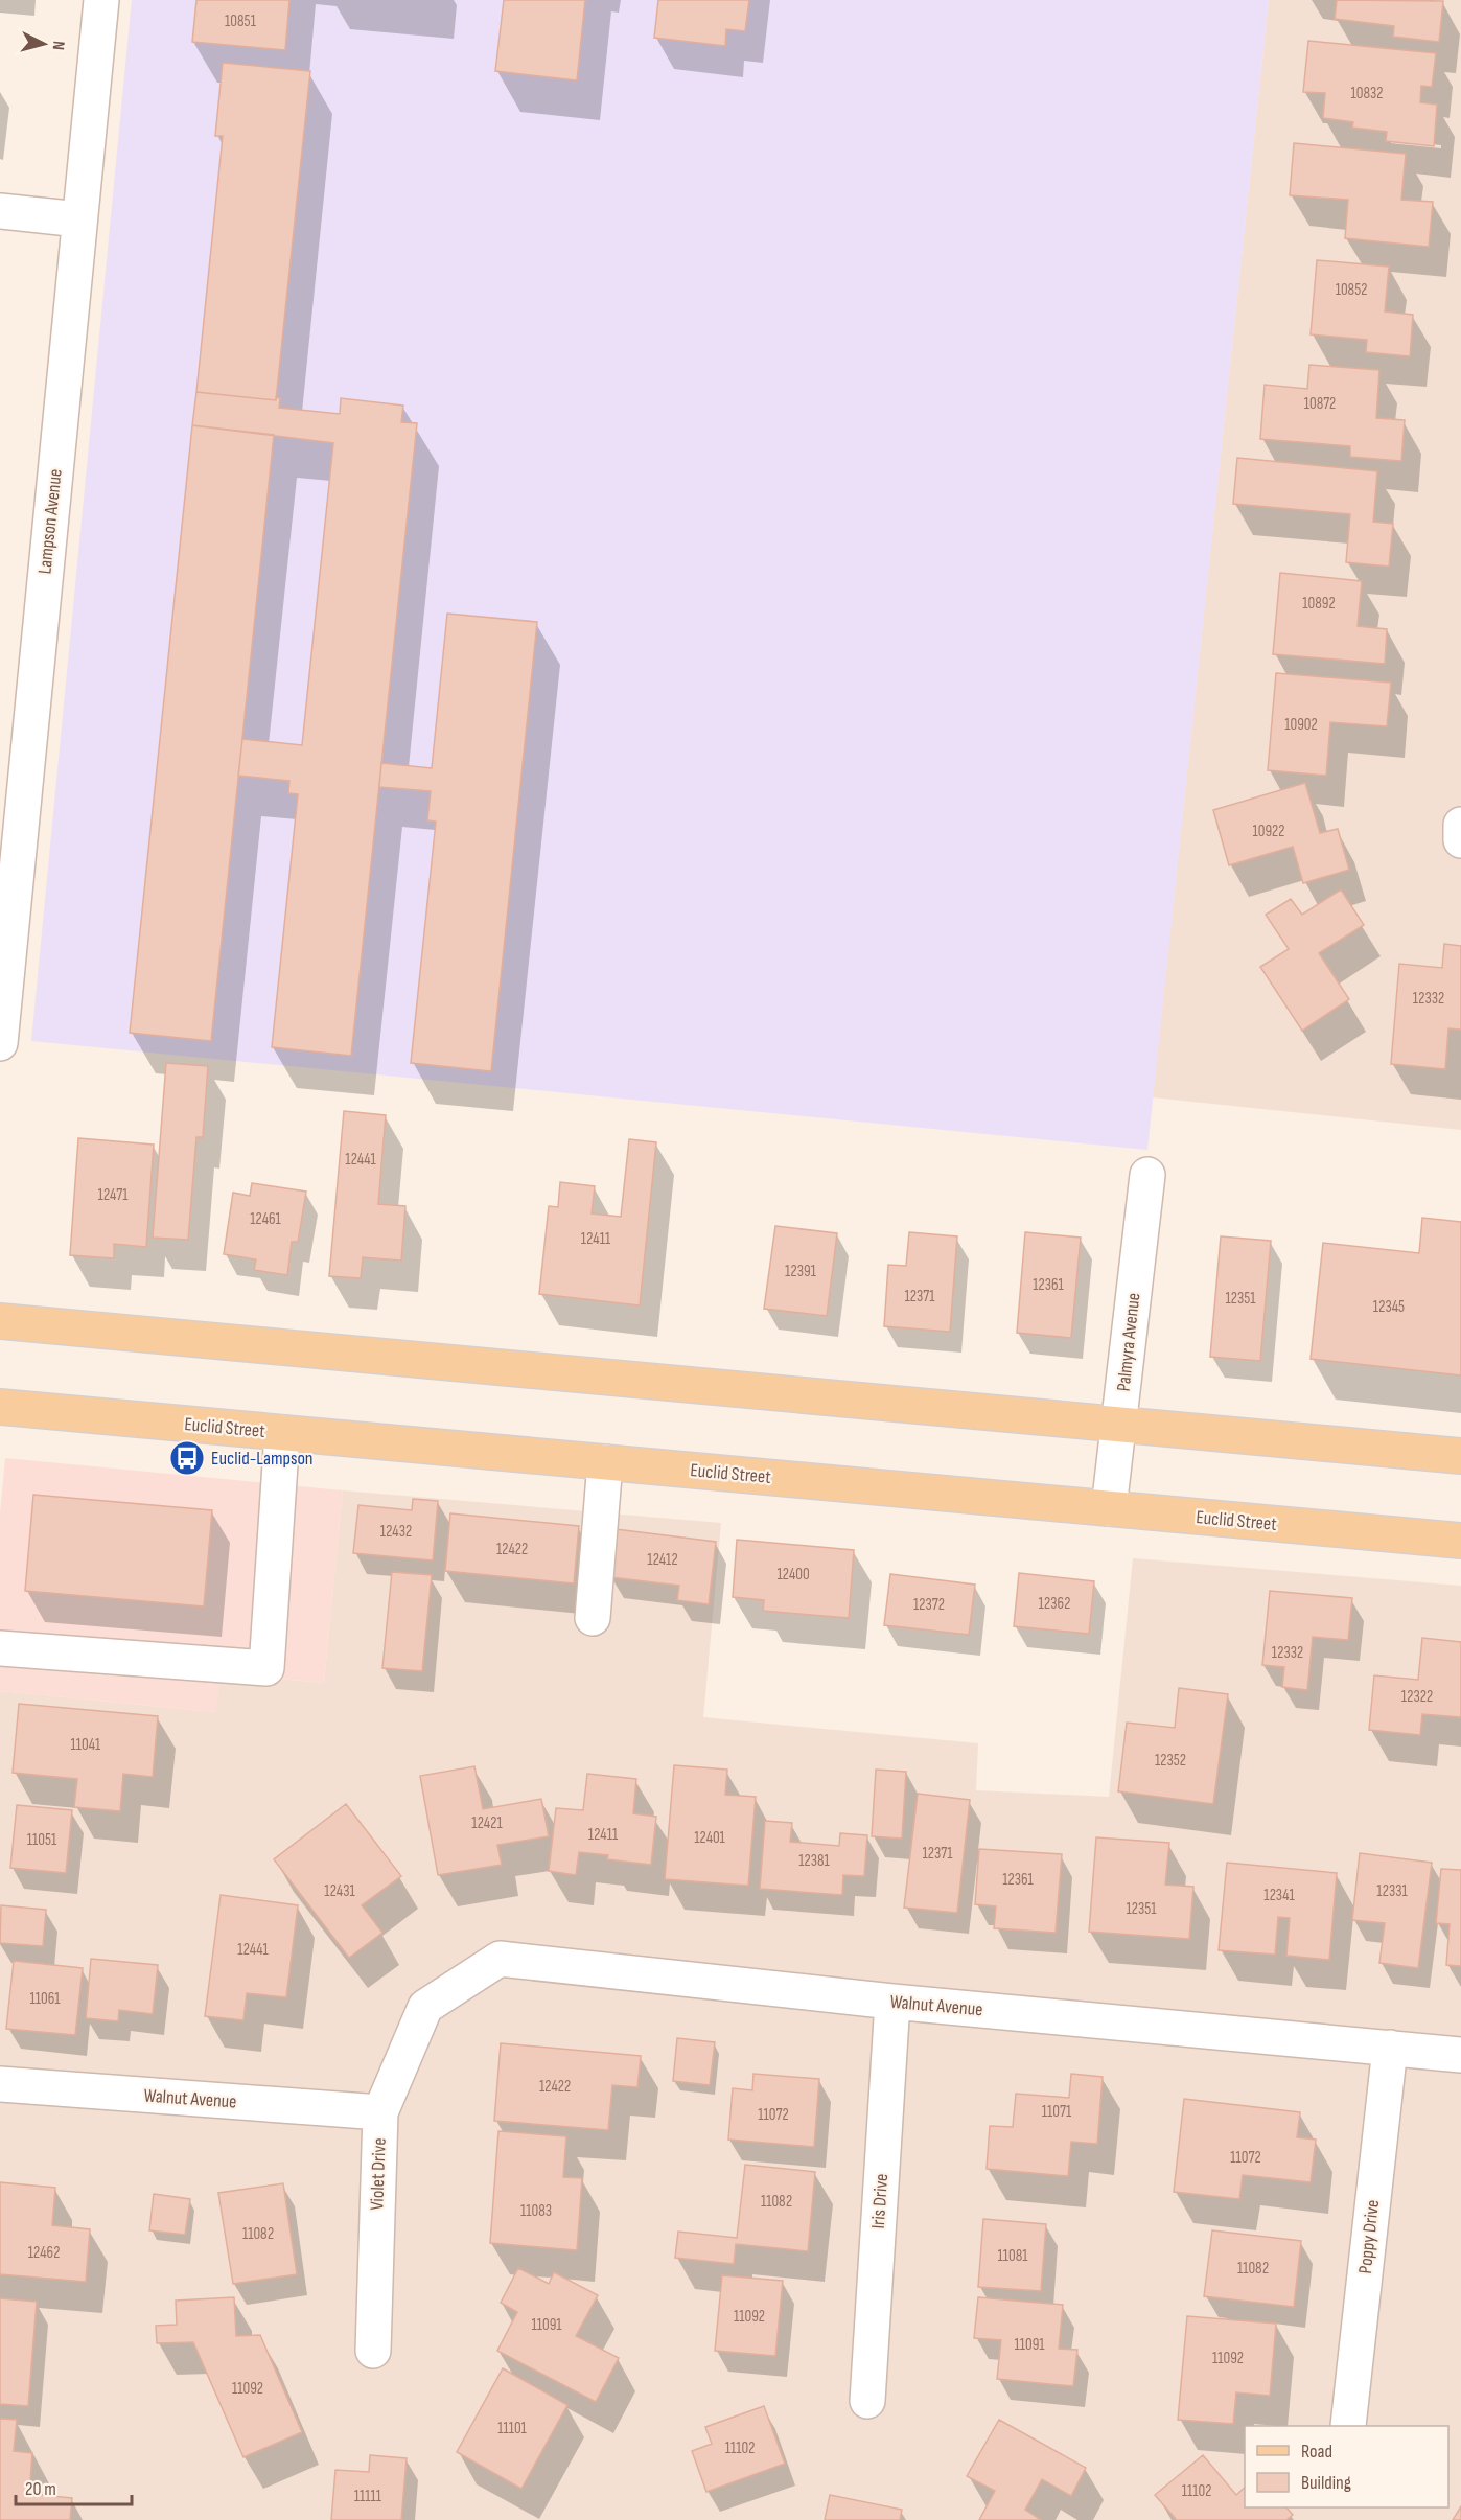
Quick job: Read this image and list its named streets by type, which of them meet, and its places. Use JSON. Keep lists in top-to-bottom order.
{
  "streets": {
    "main road": ["Euclid Street"],
    "street": [
      "Lampson Avenue",
      "Palmyra Avenue",
      "Walnut Avenue",
      "Violet Drive",
      "Iris Drive",
      "Poppy Drive"
    ]
  },
  "crossings": [
    ["Palmyra Avenue", "Euclid Street"],
    ["Walnut Avenue", "Violet Drive"],
    ["Walnut Avenue", "Iris Drive"],
    ["Walnut Avenue", "Poppy Drive"]
  ],
  "places": {
    "bus stop": ["Euclid-Lampson"]
  },
  "house_numbers": [
    "10851",
    "10832",
    "10852",
    "10872",
    "10892",
    "10902",
    "10922",
    "12332",
    "12441",
    "12471",
    "12461",
    "12411",
    "12391",
    "12361",
    "12371",
    "12351",
    "12345",
    "12432",
    "12422",
    "12412",
    "12400",
    "12362",
    "12372",
    "12332",
    "12322",
    "11041",
    "12352",
    "12421",
    "12411",
    "12401",
    "11051",
    "12371",
    "12381",
    "12361",
    "12431",
    "12331",
    "12341",
    "12351",
    "12441",
    "11061",
    "12422",
    "11071",
    "11072",
    "11072",
    "11082",
    "11083",
    "11082",
    "12462",
    "11081",
    "11082",
    "11092",
    "11091",
    "11091",
    "11092",
    "11092",
    "11101",
    "11102",
    "11102",
    "11111"
  ],
  "legend": ["Road", "Building"],
  "scale_bar": "20 m",
  "north": "right"
}
